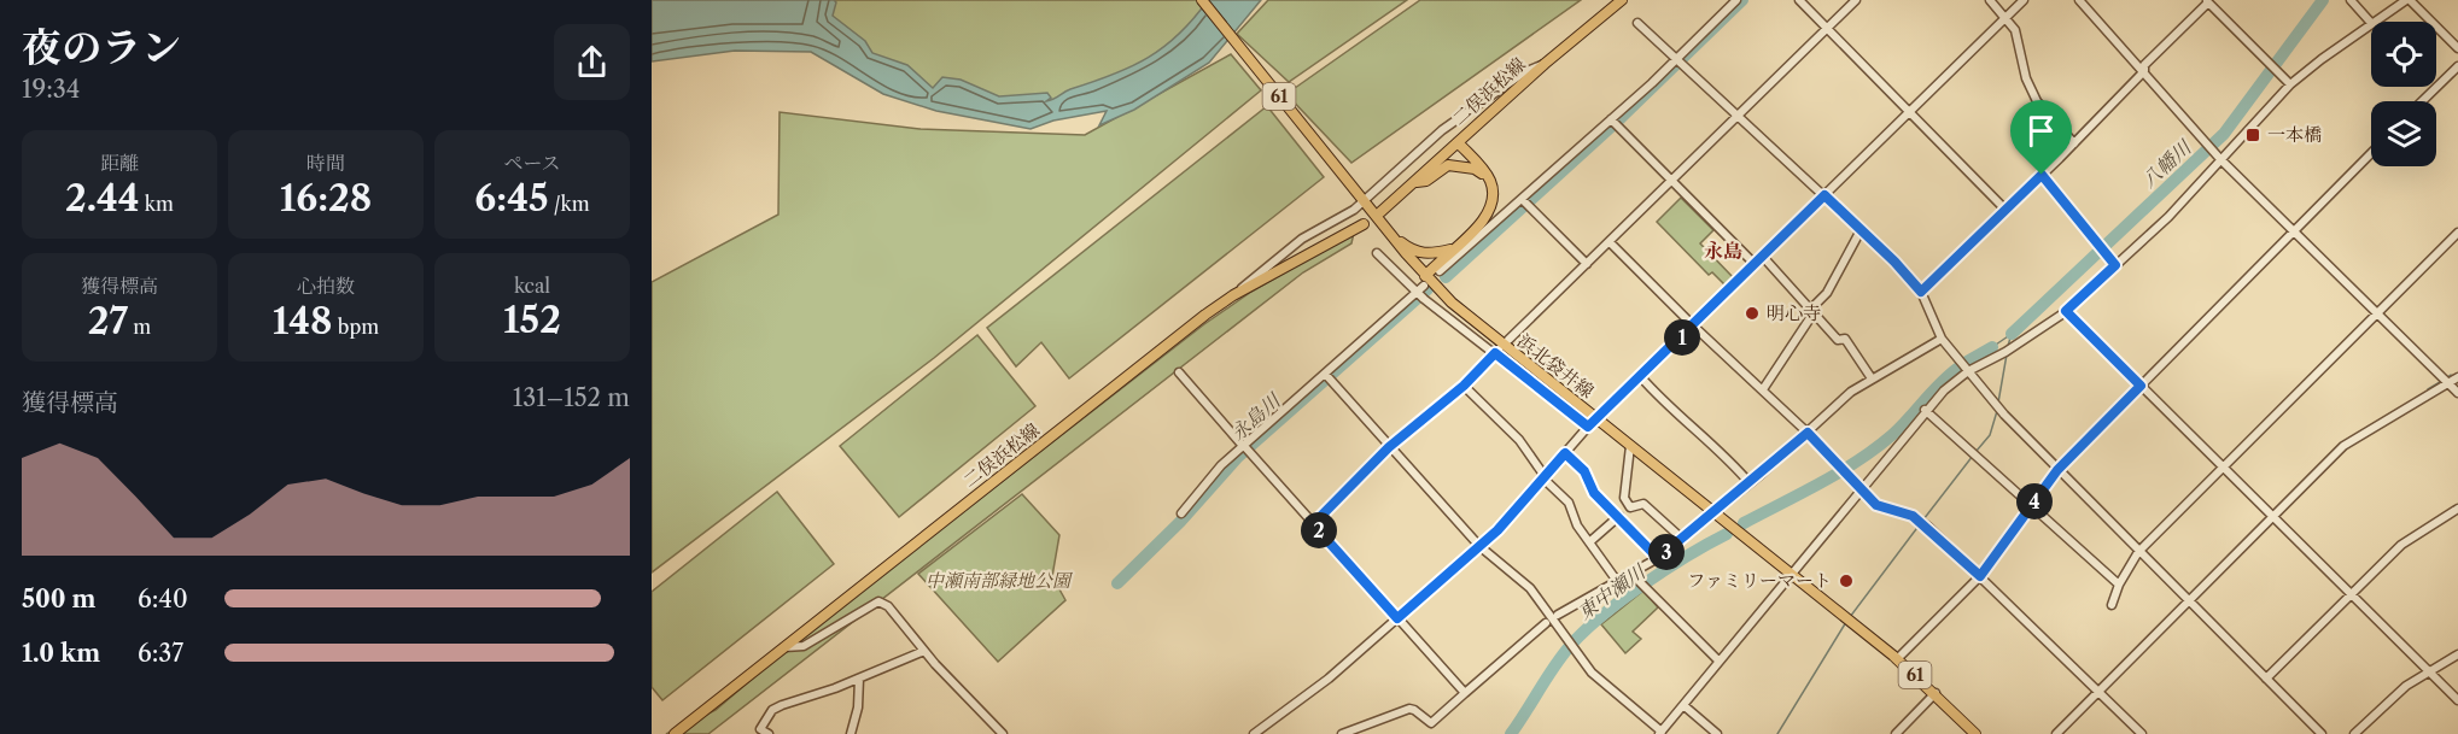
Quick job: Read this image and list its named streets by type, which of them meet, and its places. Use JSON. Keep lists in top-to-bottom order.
{
  "streets": {
    "main road": ["二俣浜松線", "61", "浜北袋井線"]
  },
  "districts": ["永島"],
  "water": ["八幡川", "永島川", "東中瀬川"],
  "parks": ["中瀬南部緑地公園"],
  "places": {
    "transit": ["一本橋"],
    "other": ["明心寺", "ファミリーマート"]
  },
  "page": {
    "heading": ["夜のラン", "19:34"],
    "stats": [
      ["距離", "2.44 km"],
      ["時間", "16:28"],
      ["ペース", "6:45 /km"],
      ["獲得標高", "27 m"],
      ["心拍数", "148 bpm"],
      ["kcal", "152"]
    ],
    "pins": [
      "1",
      "4",
      "2",
      "3"
    ],
    "chart": ["獲得標高", "131–152 m"],
    "list": [
      {
        "name": "500 m",
        "note": "6:40"
      },
      {
        "name": "1.0 km",
        "note": "6:37"
      }
    ]
  }
}
